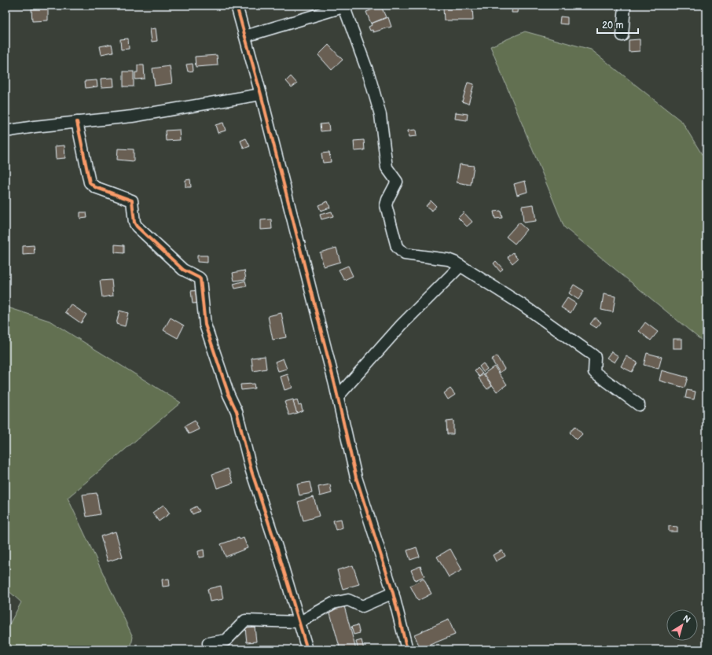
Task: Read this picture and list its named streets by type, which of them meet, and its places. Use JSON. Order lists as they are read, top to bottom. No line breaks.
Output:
{"scale_bar":"20 m","north":"top right"}
